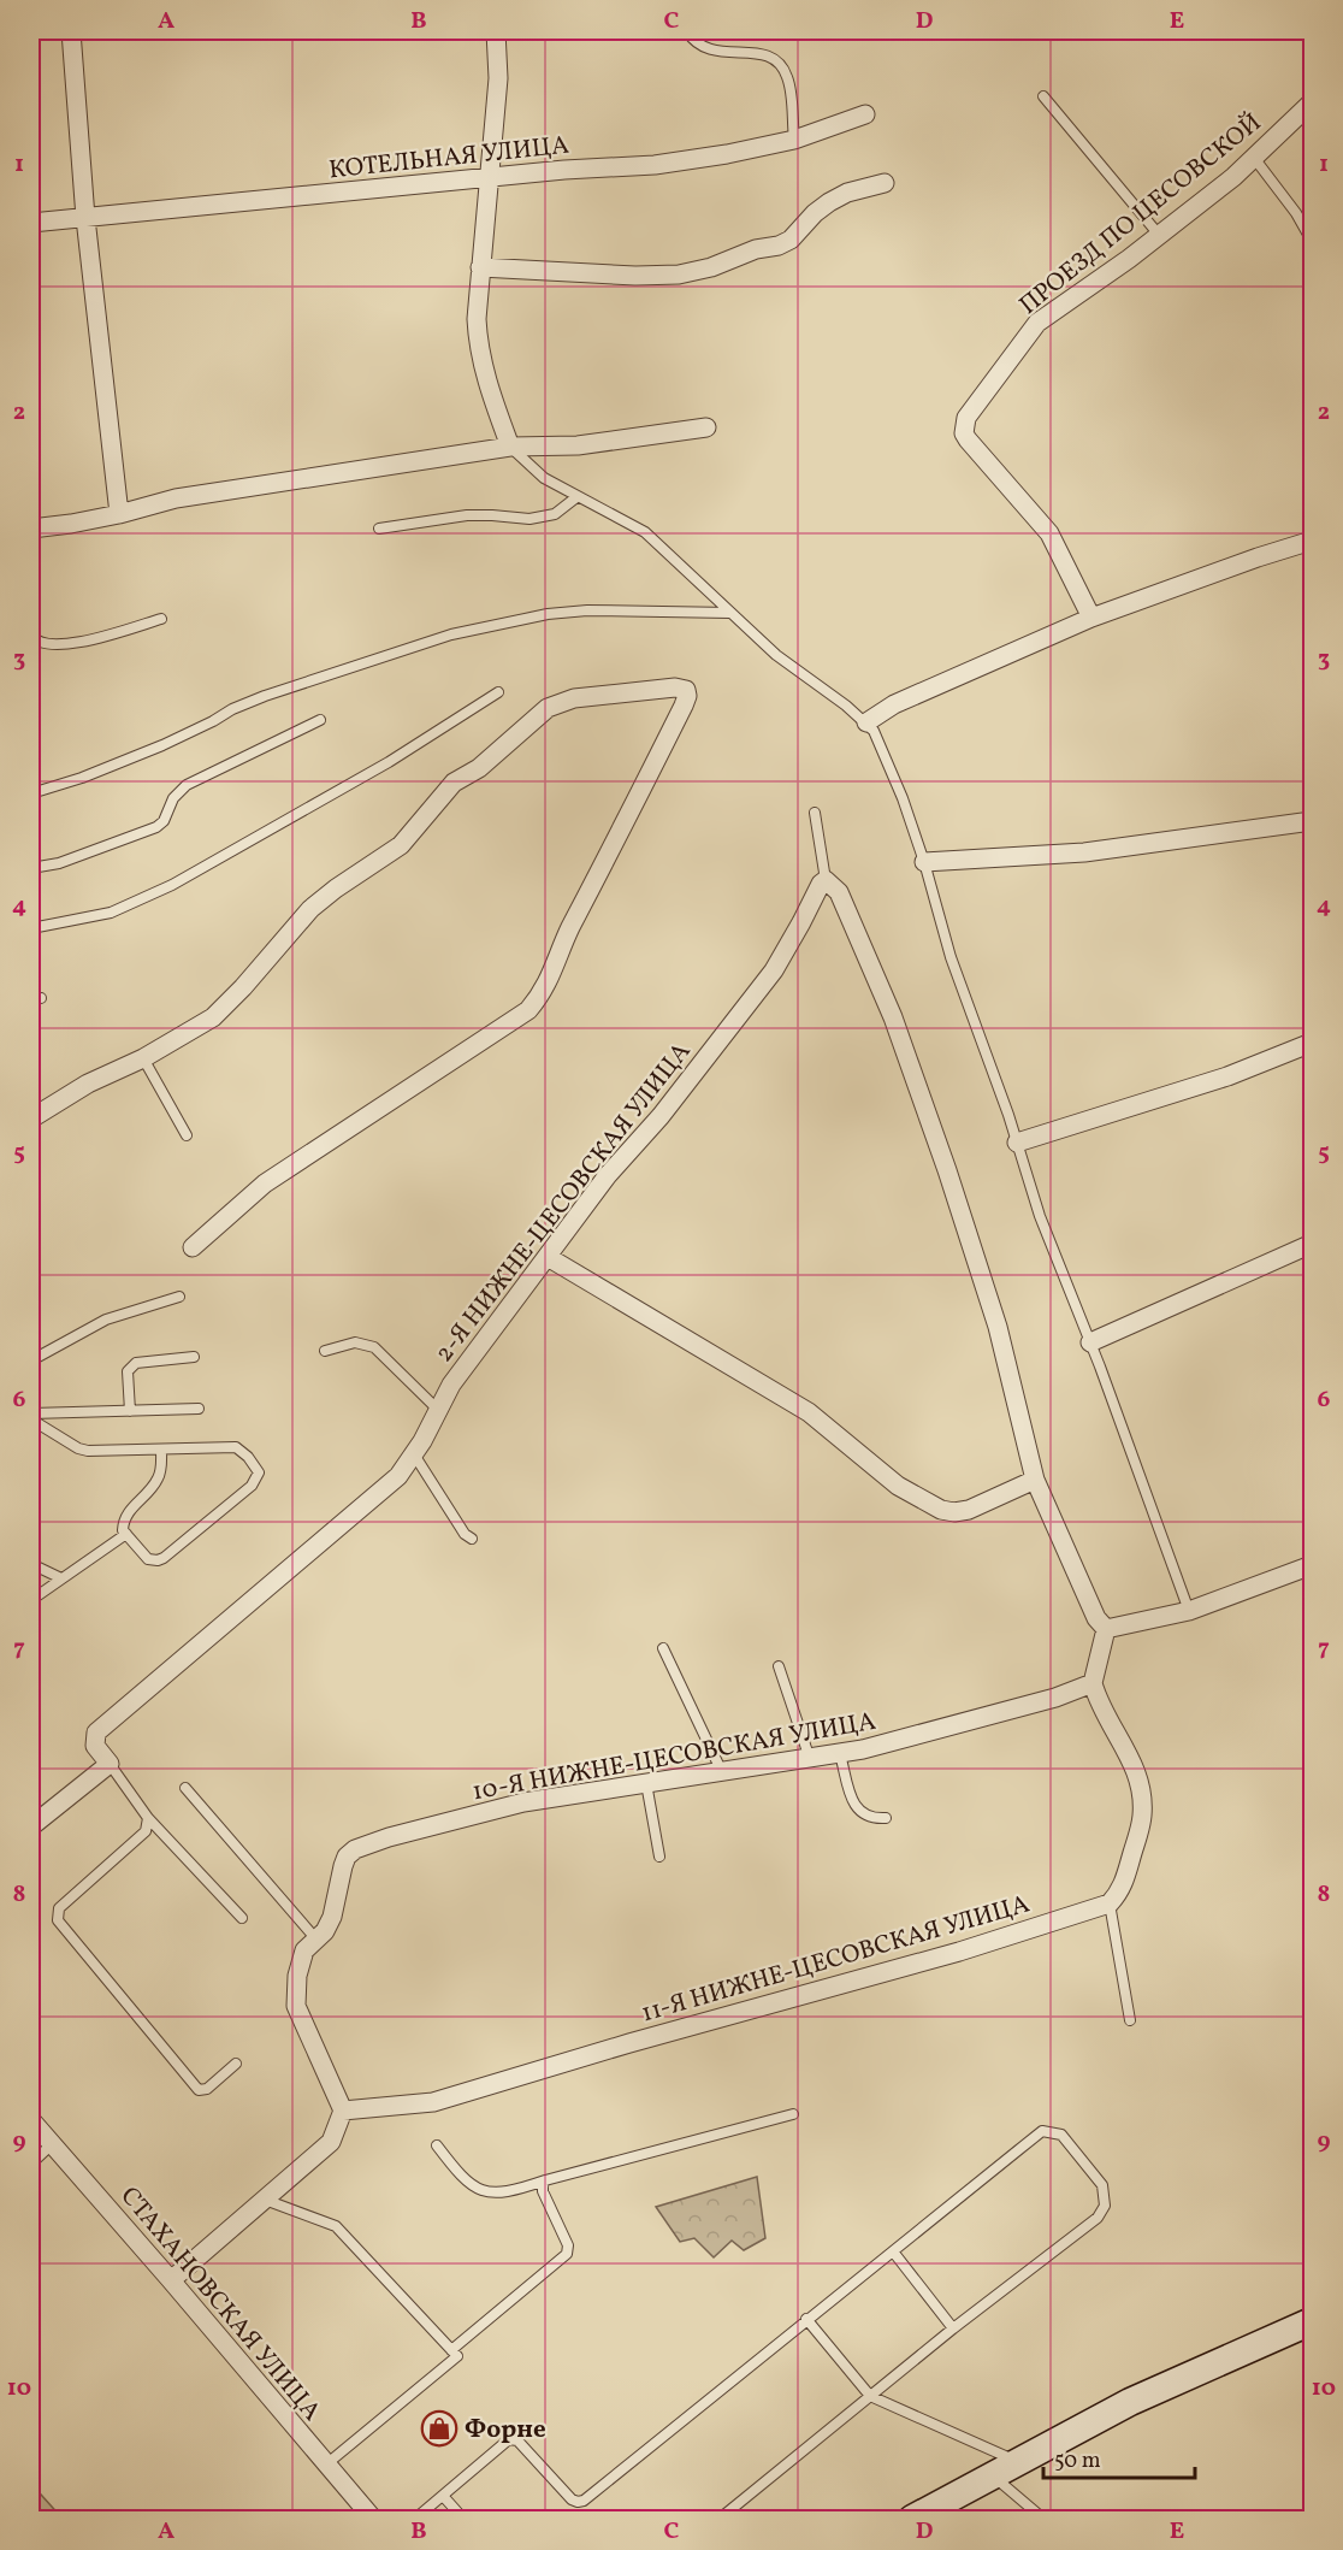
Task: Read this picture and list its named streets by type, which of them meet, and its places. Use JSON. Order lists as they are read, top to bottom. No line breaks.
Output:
{"streets":{"street":["КОТЕЛЬНАЯ УЛИЦА","ПРОЕЗД ПО ЦЕСОВСКОЙ","2-Я НИЖНЕ-ЦЕСОВСКАЯ УЛИЦА","10-Я НИЖНЕ-ЦЕСОВСКАЯ УЛИЦА","11-Я НИЖНЕ-ЦЕСОВСКАЯ УЛИЦА","СТАХАНОВСКАЯ УЛИЦА"]},"crossings":[["10-Я НИЖНЕ-ЦЕСОВСКАЯ УЛИЦА","11-Я НИЖНЕ-ЦЕСОВСКАЯ УЛИЦА"]],"places":{"shop":["Форне"]},"scale_bar":"50 m","grid":{"columns":["A","B","C","D","E"],"rows":["1","2","3","4","5","6","7","8","9","10"]}}
